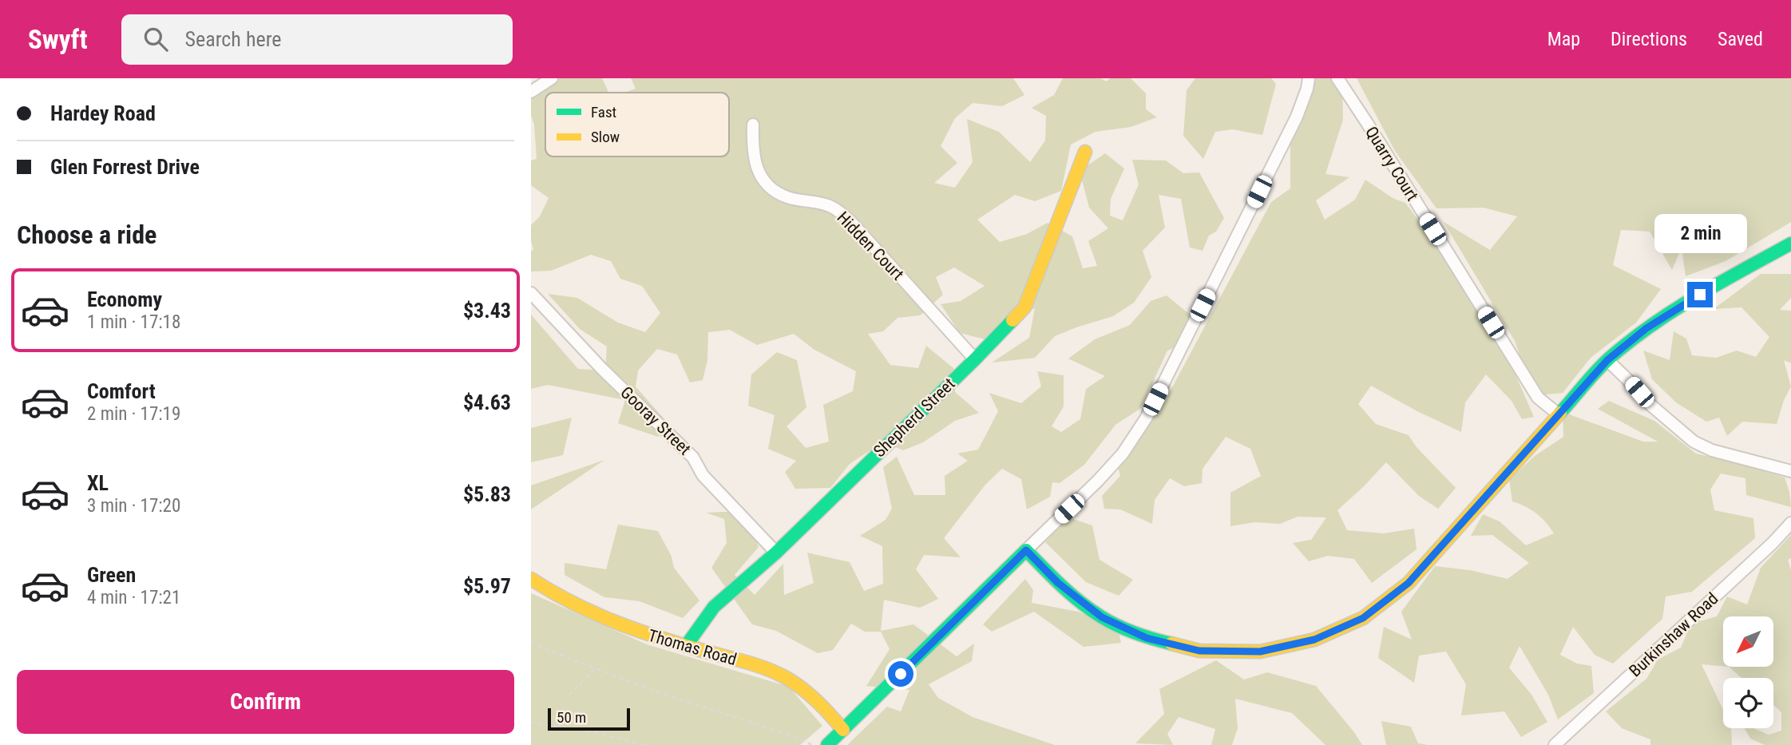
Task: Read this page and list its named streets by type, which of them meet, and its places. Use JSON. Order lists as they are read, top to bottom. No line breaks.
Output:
{"streets":{"street":["Quarry Court","Hidden Court","Shepherd Street","Gooray Street","Burkinshaw Road","Thomas Road"]},"crossings":[["Hidden Court","Shepherd Street"],["Shepherd Street","Gooray Street"],["Shepherd Street","Thomas Road"]],"legend":["Fast","Slow"],"scale_bar":"50 m","north":"bottom left","page":{"header":"Swyft","search":"Search here","nav":["Map","Directions","Saved"],"banner":["Hardey Road","Glen Forrest Drive"],"heading":"Choose a ride","bubble":"2 min","list":[{"name":"Economy","note":"1 min · 17:18","value":"$3.43"},{"name":"Comfort","note":"2 min · 17:19","value":"$4.63"},{"name":"XL","note":"3 min · 17:20","value":"$5.83"},{"name":"Green","note":"4 min · 17:21","value":"$5.97"}],"buttons":"Confirm","scale":"50 m"}}
